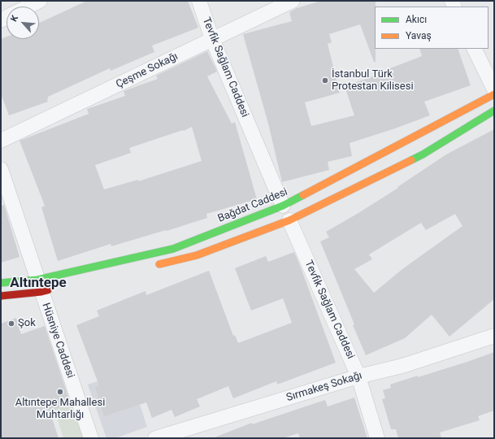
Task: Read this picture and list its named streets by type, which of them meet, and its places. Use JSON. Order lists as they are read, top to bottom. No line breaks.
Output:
{"streets":{"main road":["Bağdat Caddesi"],"street":["Tevfik Sağlam Caddesi","Çeşme Sokağı","Hüsniye Caddesi","Sırmakeş Sokağı"]},"crossings":[["Tevfik Sağlam Caddesi","Çeşme Sokağı"],["Tevfik Sağlam Caddesi","Bağdat Caddesi"],["Tevfik Sağlam Caddesi","Sırmakeş Sokağı"],["Bağdat Caddesi","Hüsniye Caddesi"]],"districts":["Altıntepe"],"places":["İstanbul Türk Protestan Kilisesi","Şok","Altıntepe Mahallesi Muhtarlığı"],"legend":["Akıcı","Yavaş"],"north":"top left"}
